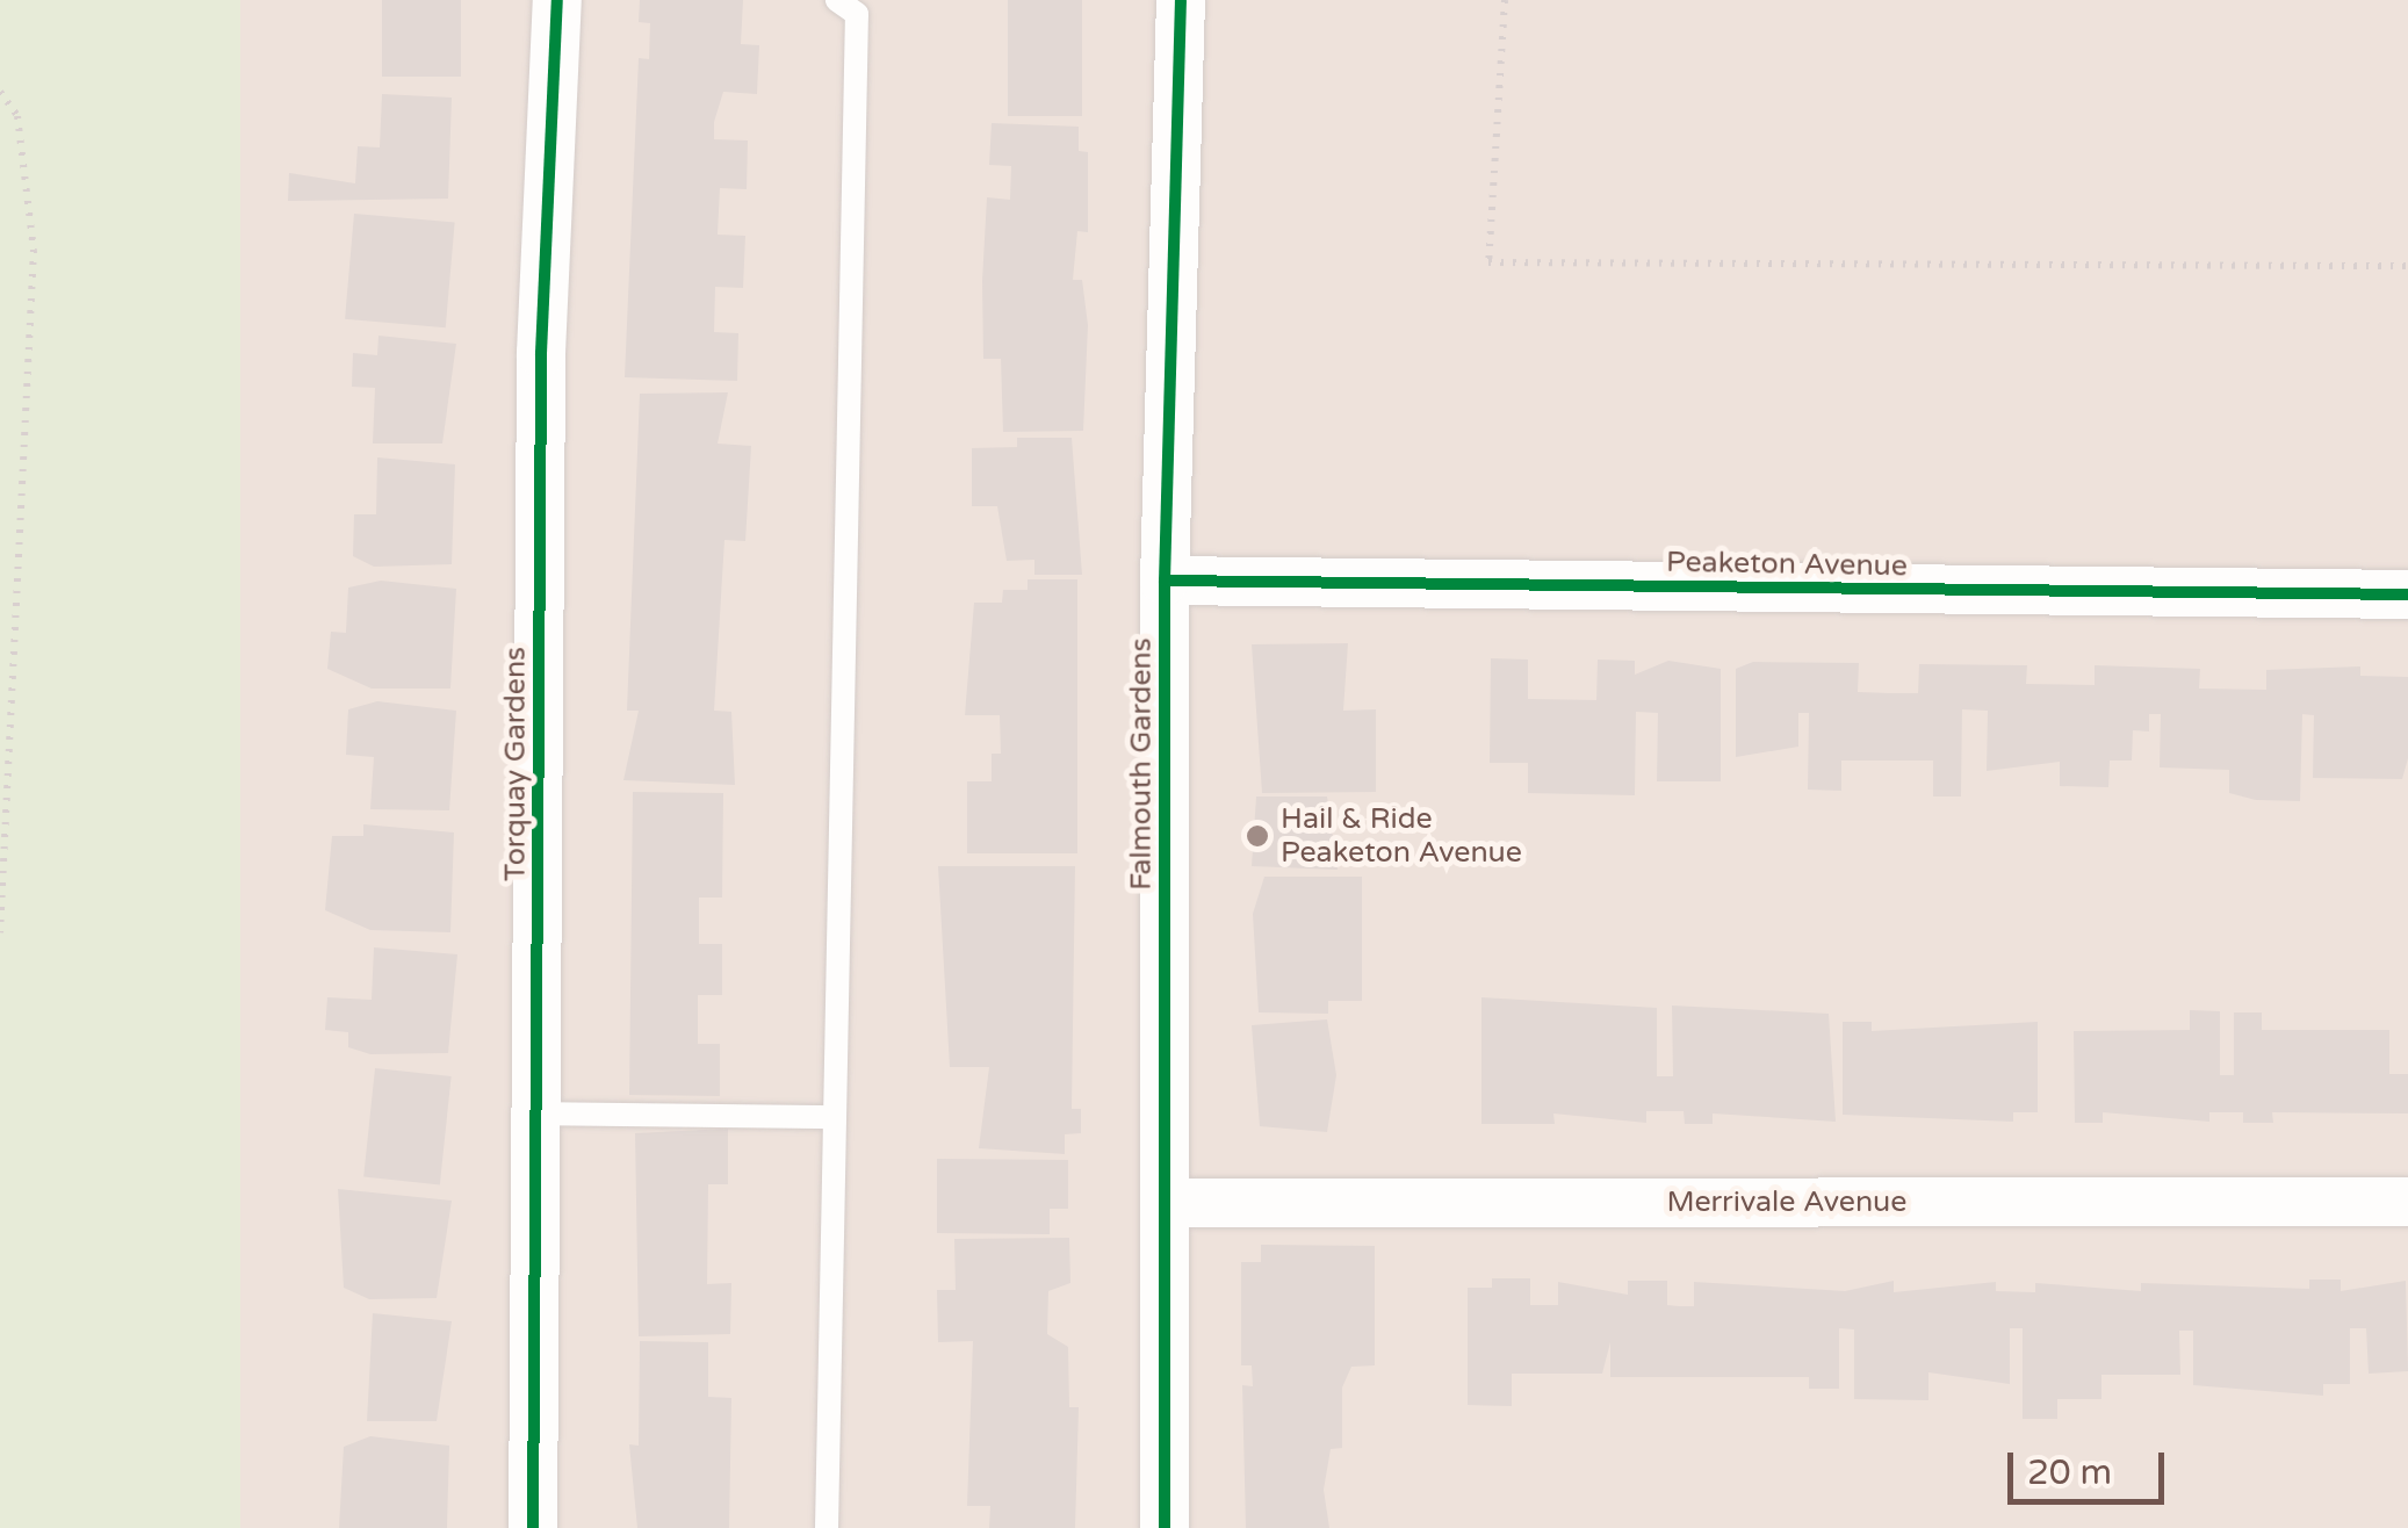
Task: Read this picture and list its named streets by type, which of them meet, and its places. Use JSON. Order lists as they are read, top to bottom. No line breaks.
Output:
{"streets":{"street":["Peaketon Avenue","Torquay Gardens","Falmouth Gardens","Merrivale Avenue"]},"crossings":[["Peaketon Avenue","Falmouth Gardens"],["Falmouth Gardens","Merrivale Avenue"]],"places":["Hail & Ride Peaketon Avenue"],"scale_bar":"20 m"}
